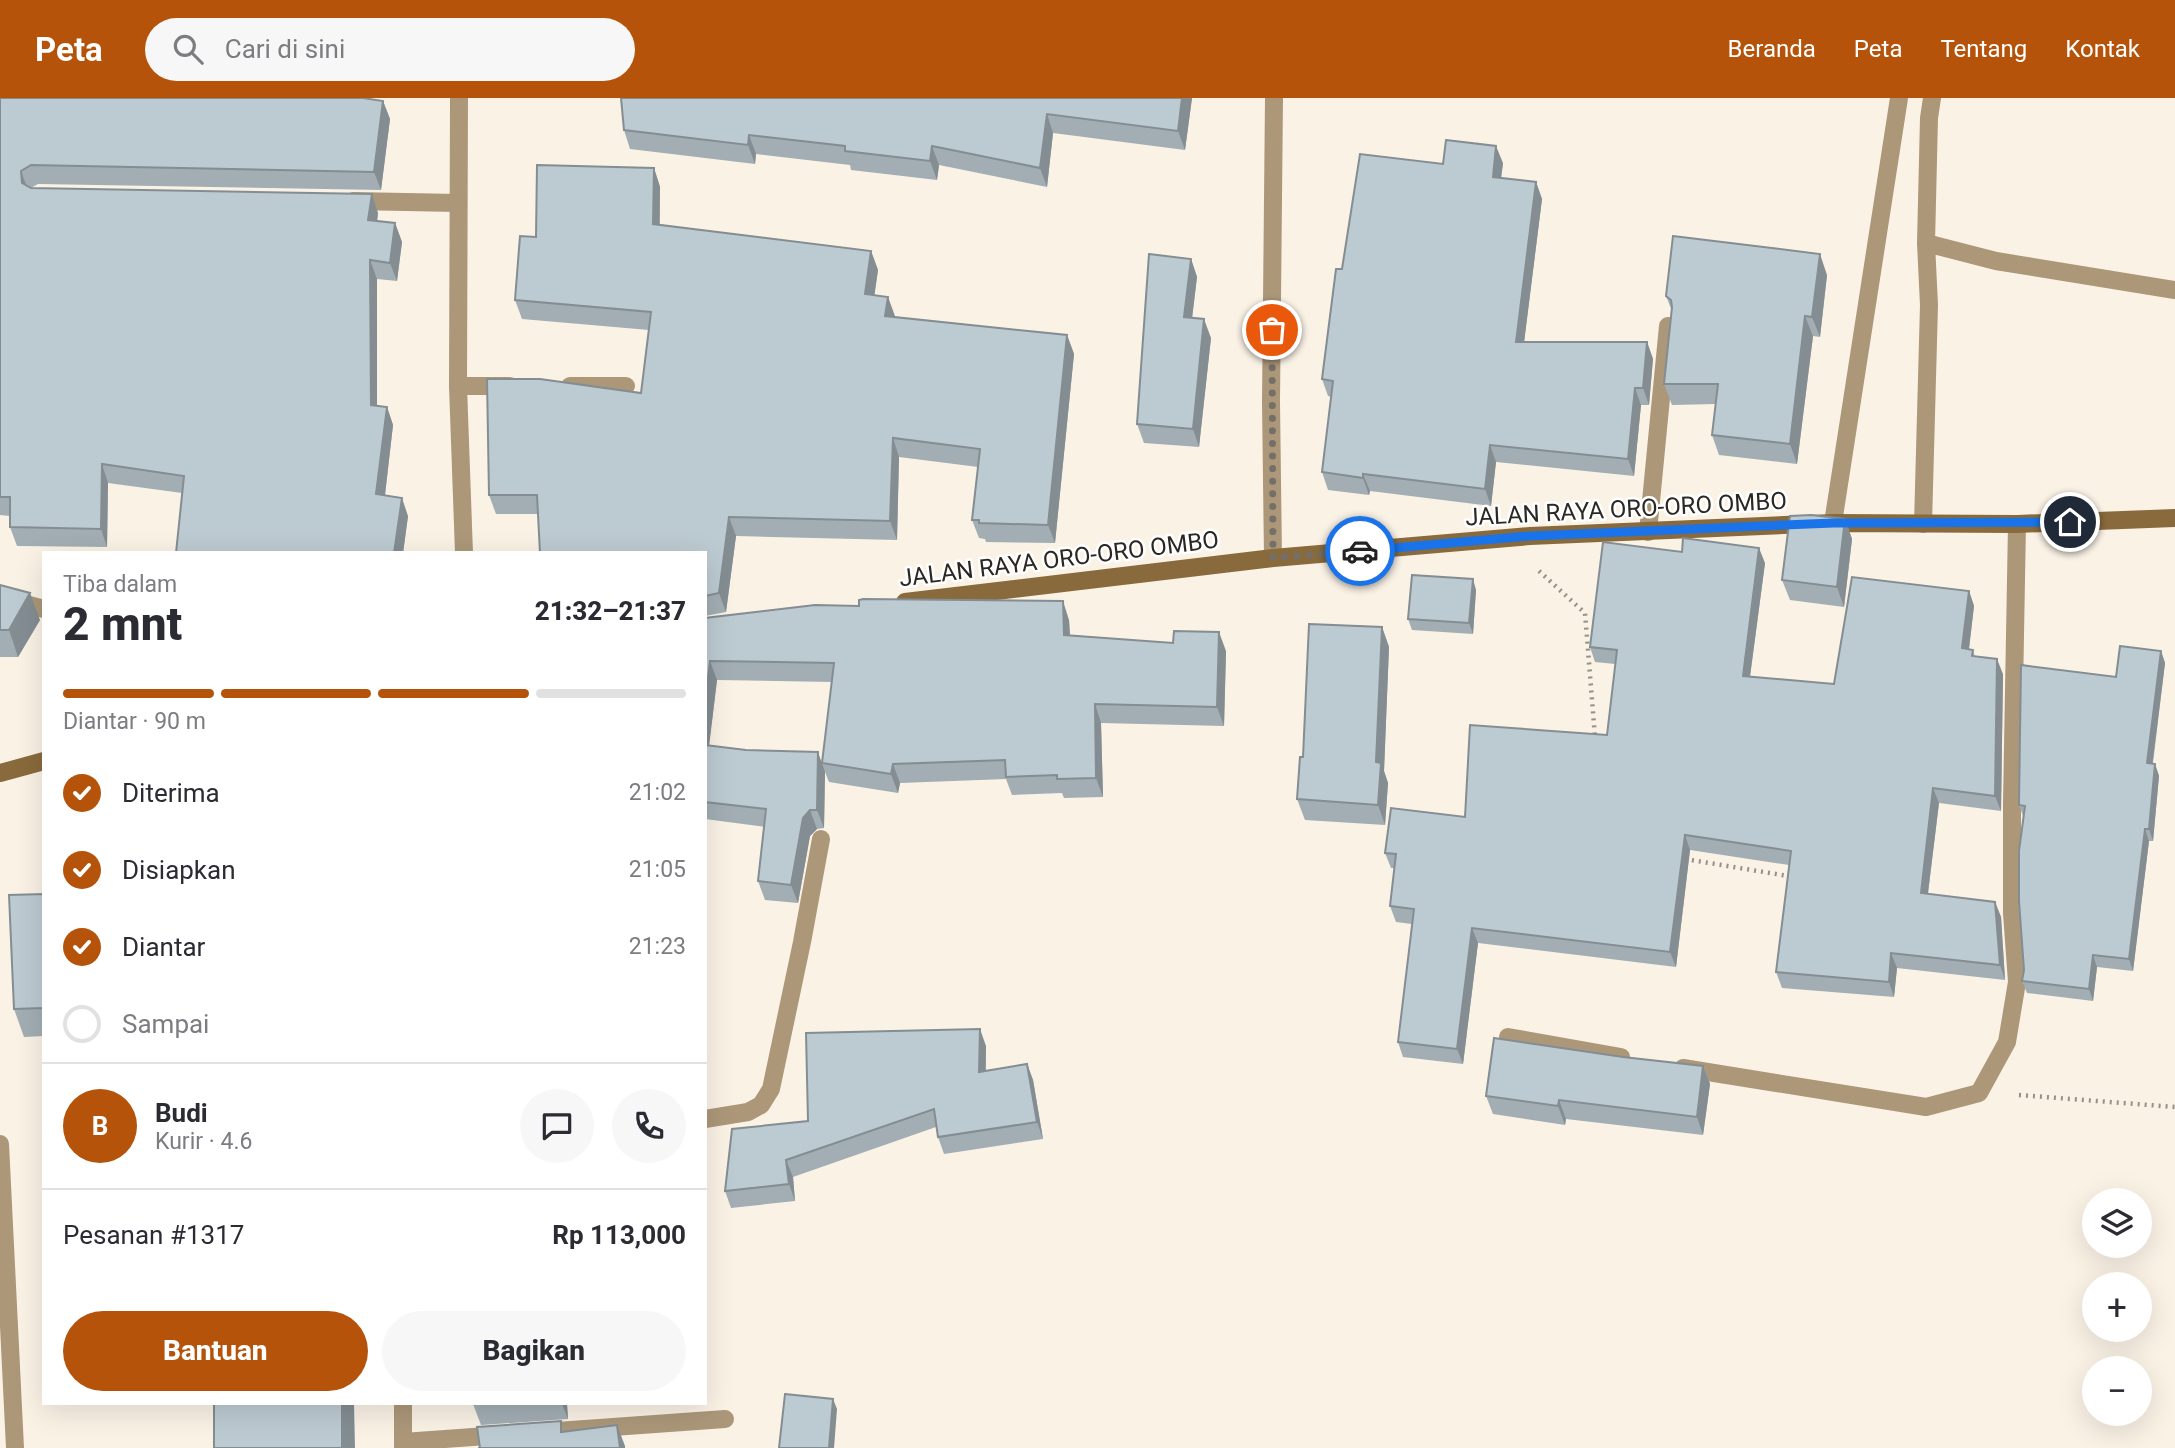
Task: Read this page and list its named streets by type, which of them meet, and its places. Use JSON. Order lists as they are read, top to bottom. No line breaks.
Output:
{"streets":{"main road":["JALAN RAYA ORO-ORO OMBO"]},"page":{"header":"Peta","search":"Cari di sini","nav":["Beranda","Peta","Tentang","Kontak"],"heading":["2 mnt","Tiba dalam","21:32–21:37"],"panel":["Budi","Kurir · 4.6","Pesanan #1317","Rp 113,000"],"bar":"Diantar · 90 m","list":[["Diterima","21:02"],["Disiapkan","21:05"],["Diantar","21:23"],"Sampai"],"round":"B","map_buttons":["+","−"],"buttons":["Bantuan","Bagikan"]}}
